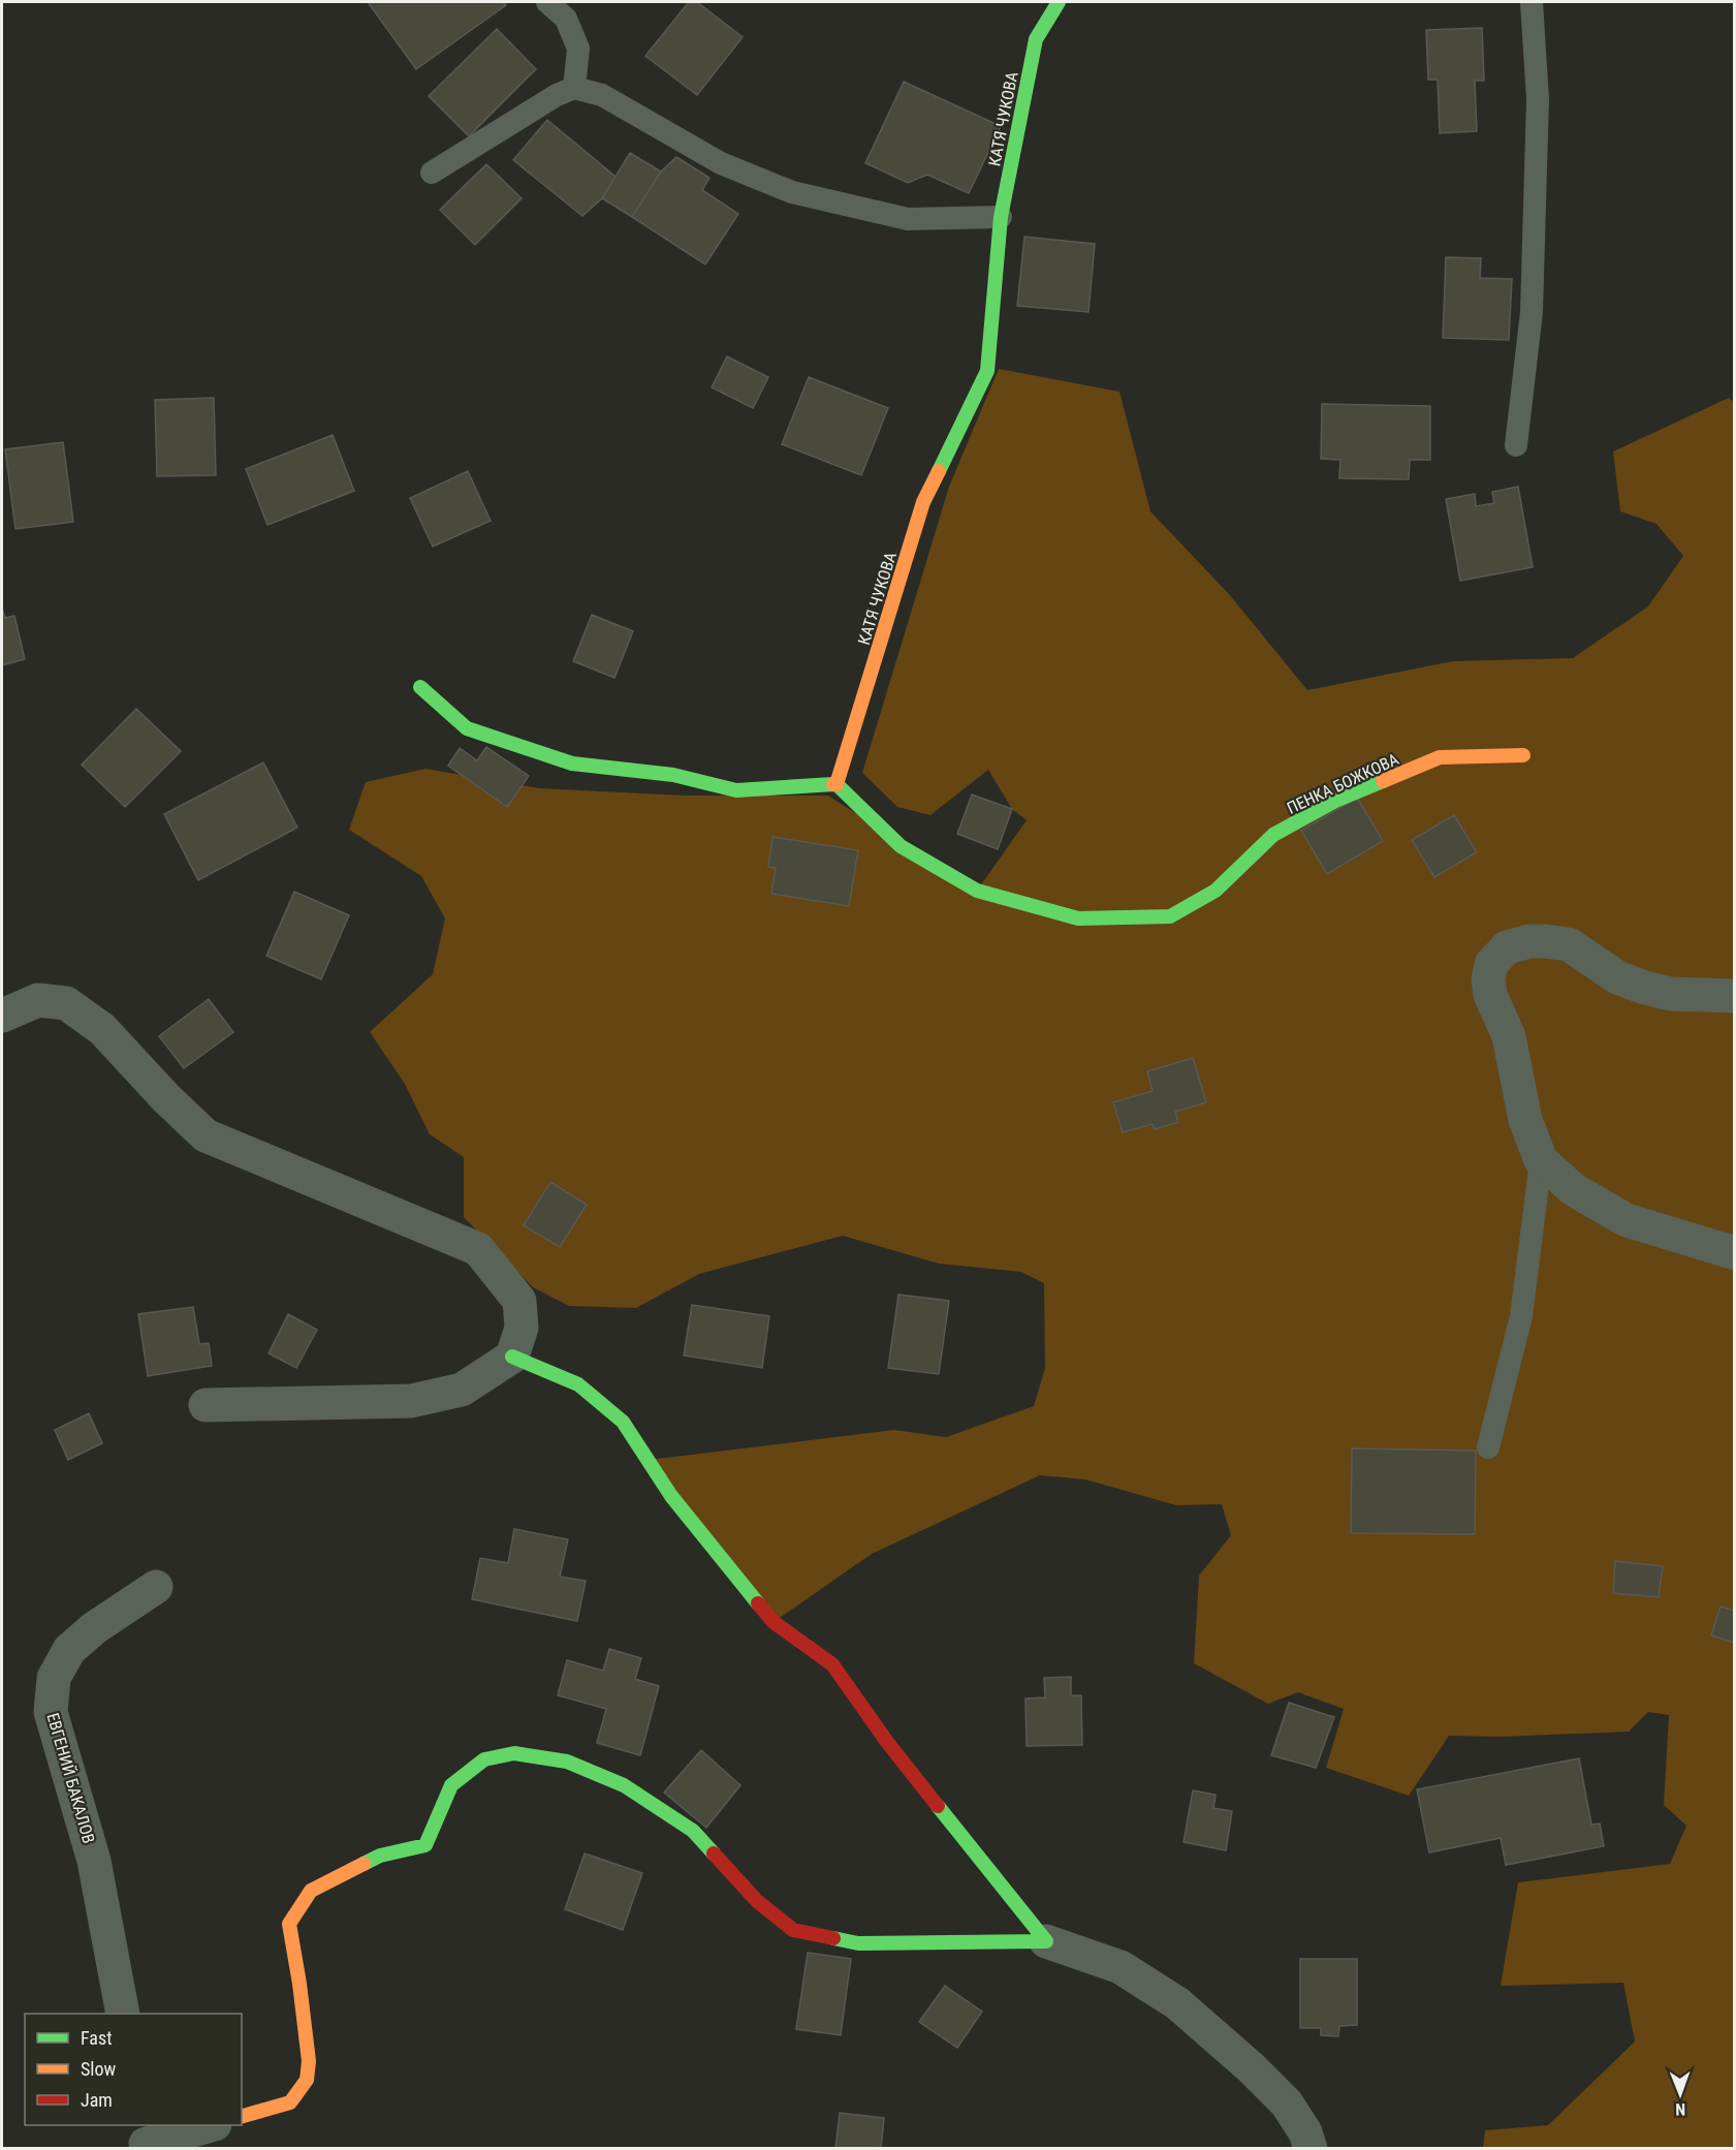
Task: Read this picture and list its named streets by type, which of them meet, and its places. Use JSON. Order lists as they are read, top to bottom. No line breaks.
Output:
{"streets":{"street":["КАТЯ ЧУКОВА","ПЕНКА БОЖКОВА","ЕВГЕНИЙ БАКАЛОВ"]},"crossings":[["КАТЯ ЧУКОВА","ПЕНКА БОЖКОВА"]],"legend":["Fast","Slow","Jam"],"north":"bottom"}
